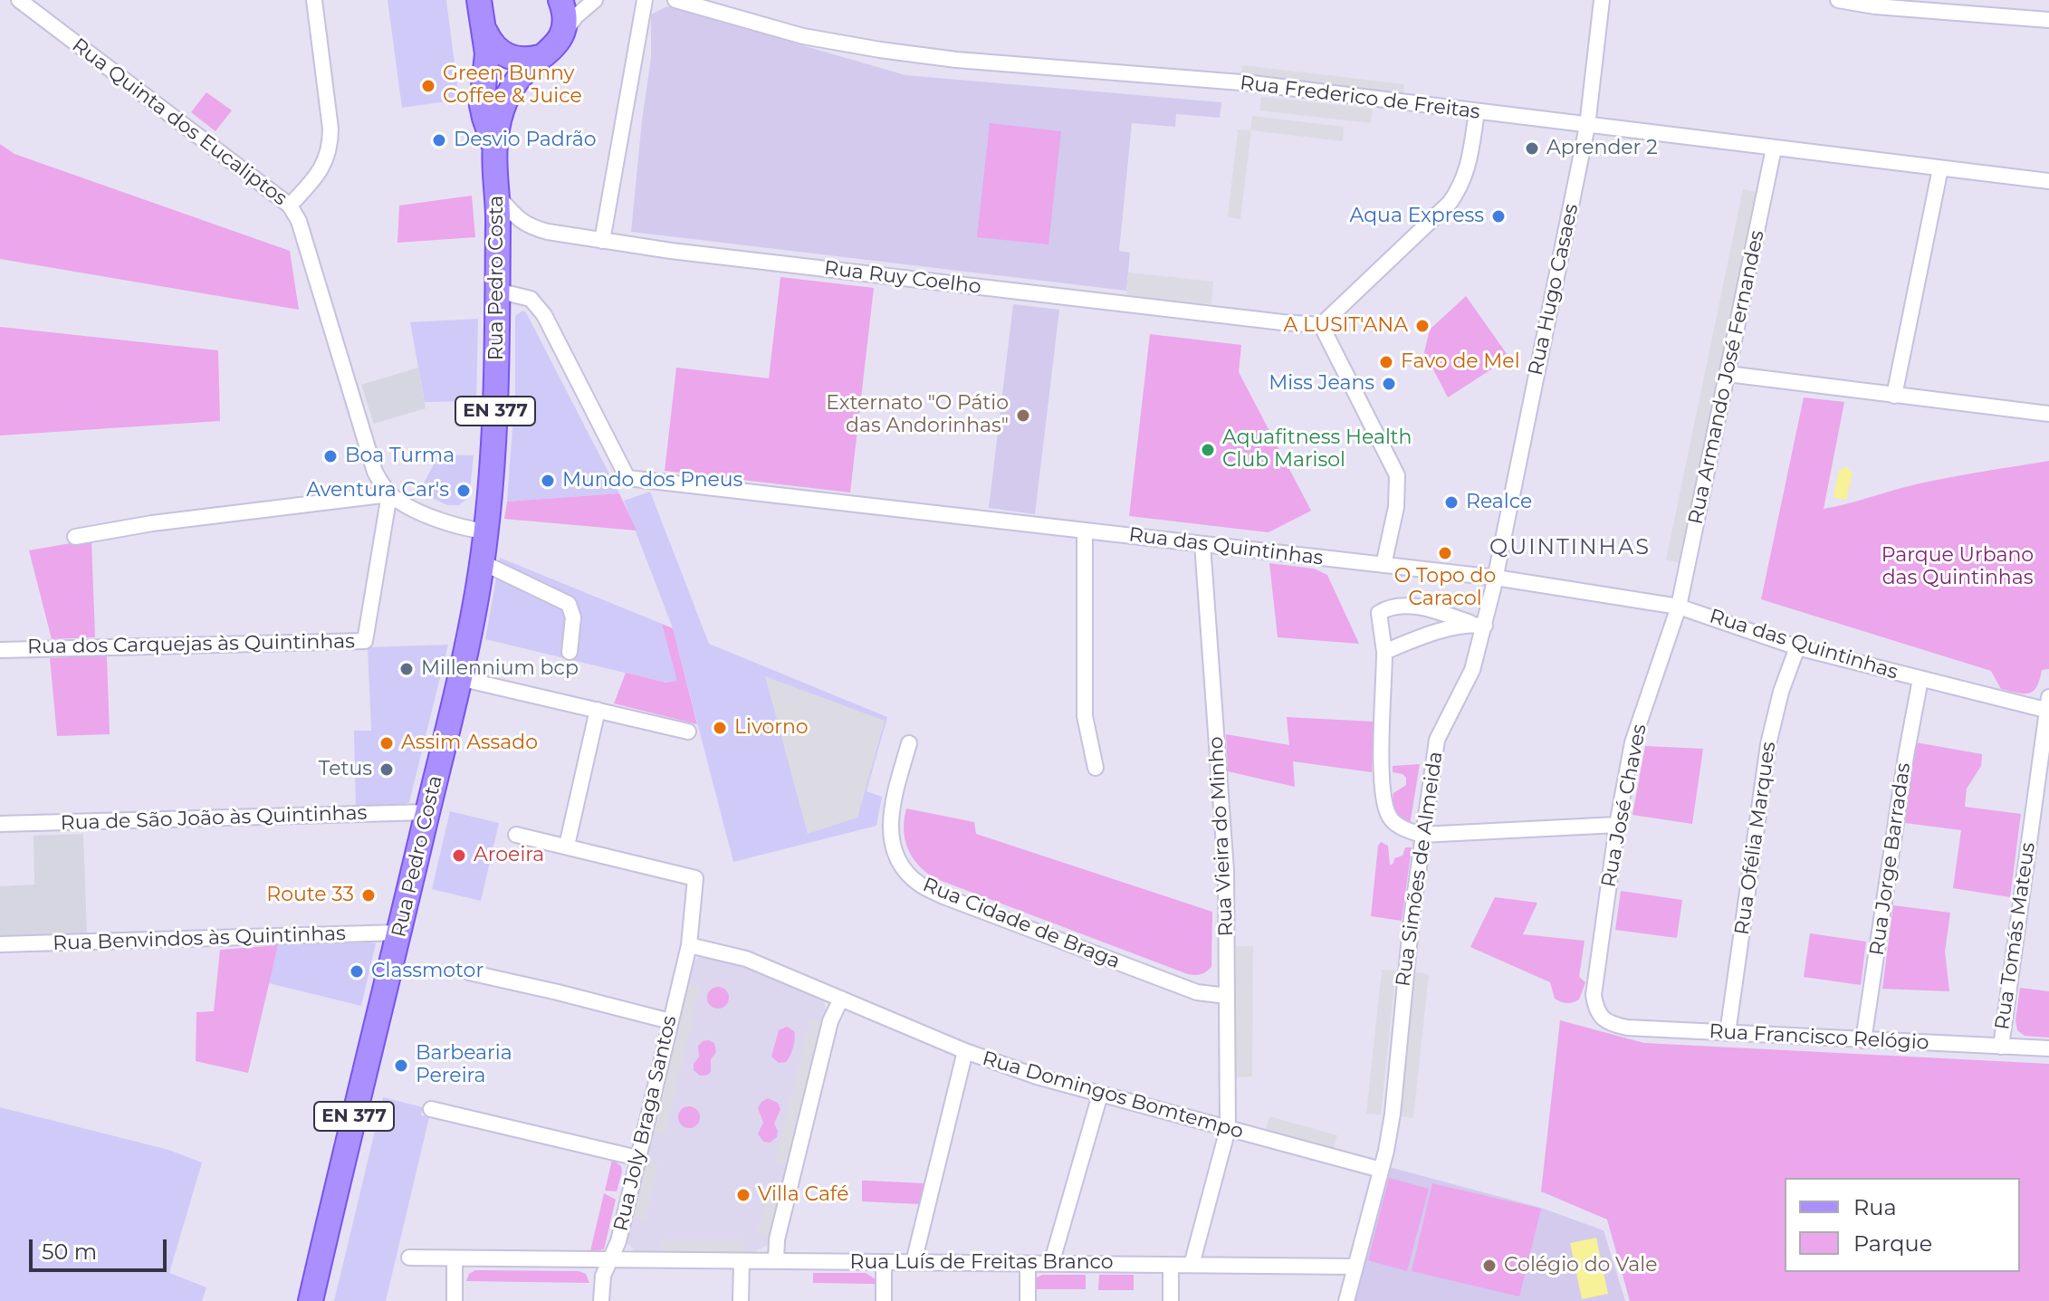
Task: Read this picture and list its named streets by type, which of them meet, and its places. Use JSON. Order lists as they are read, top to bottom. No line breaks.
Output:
{"streets":{"main road":["Rua Pedro Costa","EN 377"],"street":["Rua Frederico de Freitas","Rua Quinta dos Eucaliptos","Rua Ruy Coelho","Rua Hugo Casaes","Rua Armando José Fernandes","Rua das Quintinhas","Rua dos Carquejas às Quintinhas","Rua José Chaves","Rua de São João às Quintinhas","Rua Vieira do Minho","Rua Ofélia Marques","Rua Jorge Barradas","Rua Simões de Almeida","Rua Cidade de Braga","Rua Tomás Mateus","Rua Benvindos às Quintinhas","Rua Francisco Relógio","Rua Domingos Bomtempo","Rua Joly Braga Santos","Rua Luís de Freitas Branco"]},"crossings":[["Rua Frederico de Freitas","Rua Hugo Casaes"],["Rua Frederico de Freitas","Rua Armando José Fernandes"],["Rua Quinta dos Eucaliptos","Rua dos Carquejas às Quintinhas"],["Rua Pedro Costa","Rua Ruy Coelho"],["Rua Pedro Costa","Rua das Quintinhas"],["Rua Pedro Costa","Rua de São João às Quintinhas"],["Rua Pedro Costa","Rua Benvindos às Quintinhas"],["Rua Hugo Casaes","Rua das Quintinhas"],["Rua Hugo Casaes","Rua Simões de Almeida"],["Rua Armando José Fernandes","Rua das Quintinhas"],["Rua Armando José Fernandes","Rua José Chaves"],["Rua das Quintinhas","Rua José Chaves"],["Rua das Quintinhas","Rua Vieira do Minho"],["Rua das Quintinhas","Rua Ofélia Marques"],["Rua das Quintinhas","Rua Jorge Barradas"],["Rua das Quintinhas","Rua Simões de Almeida"],["Rua das Quintinhas","Rua Tomás Mateus"],["Rua José Chaves","Rua Francisco Relógio"],["Rua Vieira do Minho","Rua Cidade de Braga"],["Rua Vieira do Minho","Rua Domingos Bomtempo"],["Rua Vieira do Minho","Rua Luís de Freitas Branco"],["Rua Ofélia Marques","Rua Francisco Relógio"],["Rua Jorge Barradas","Rua Francisco Relógio"],["Rua Simões de Almeida","Rua Domingos Bomtempo"],["Rua Simões de Almeida","Rua Luís de Freitas Branco"],["Rua Tomás Mateus","Rua Francisco Relógio"],["Rua Domingos Bomtempo","Rua Joly Braga Santos"],["Rua Joly Braga Santos","Rua Luís de Freitas Branco"]],"districts":["QUINTINHAS"],"parks":["Parque Urbano das Quintinhas"],"places":["Green Bunny Coffee & Juice","Desvio Padrão","Aprender 2","Aqua Express","A LUSIT'ANA","Favo de Mel","Miss Jeans","Externato \"O Pátio das Andorinhas\"","Aquafitness Health Club Marisol","Boa Turma","Mundo dos Pneus","Aventura Car's","Realce","O Topo do Caracol","Millennium bcp","Livorno","Assim Assado","Tetus","Aroeira","Route 33","Classmotor","Barbearia Pereira","Villa Café","Colégio do Vale"],"legend":["Rua","Parque"],"scale_bar":"50 m"}
